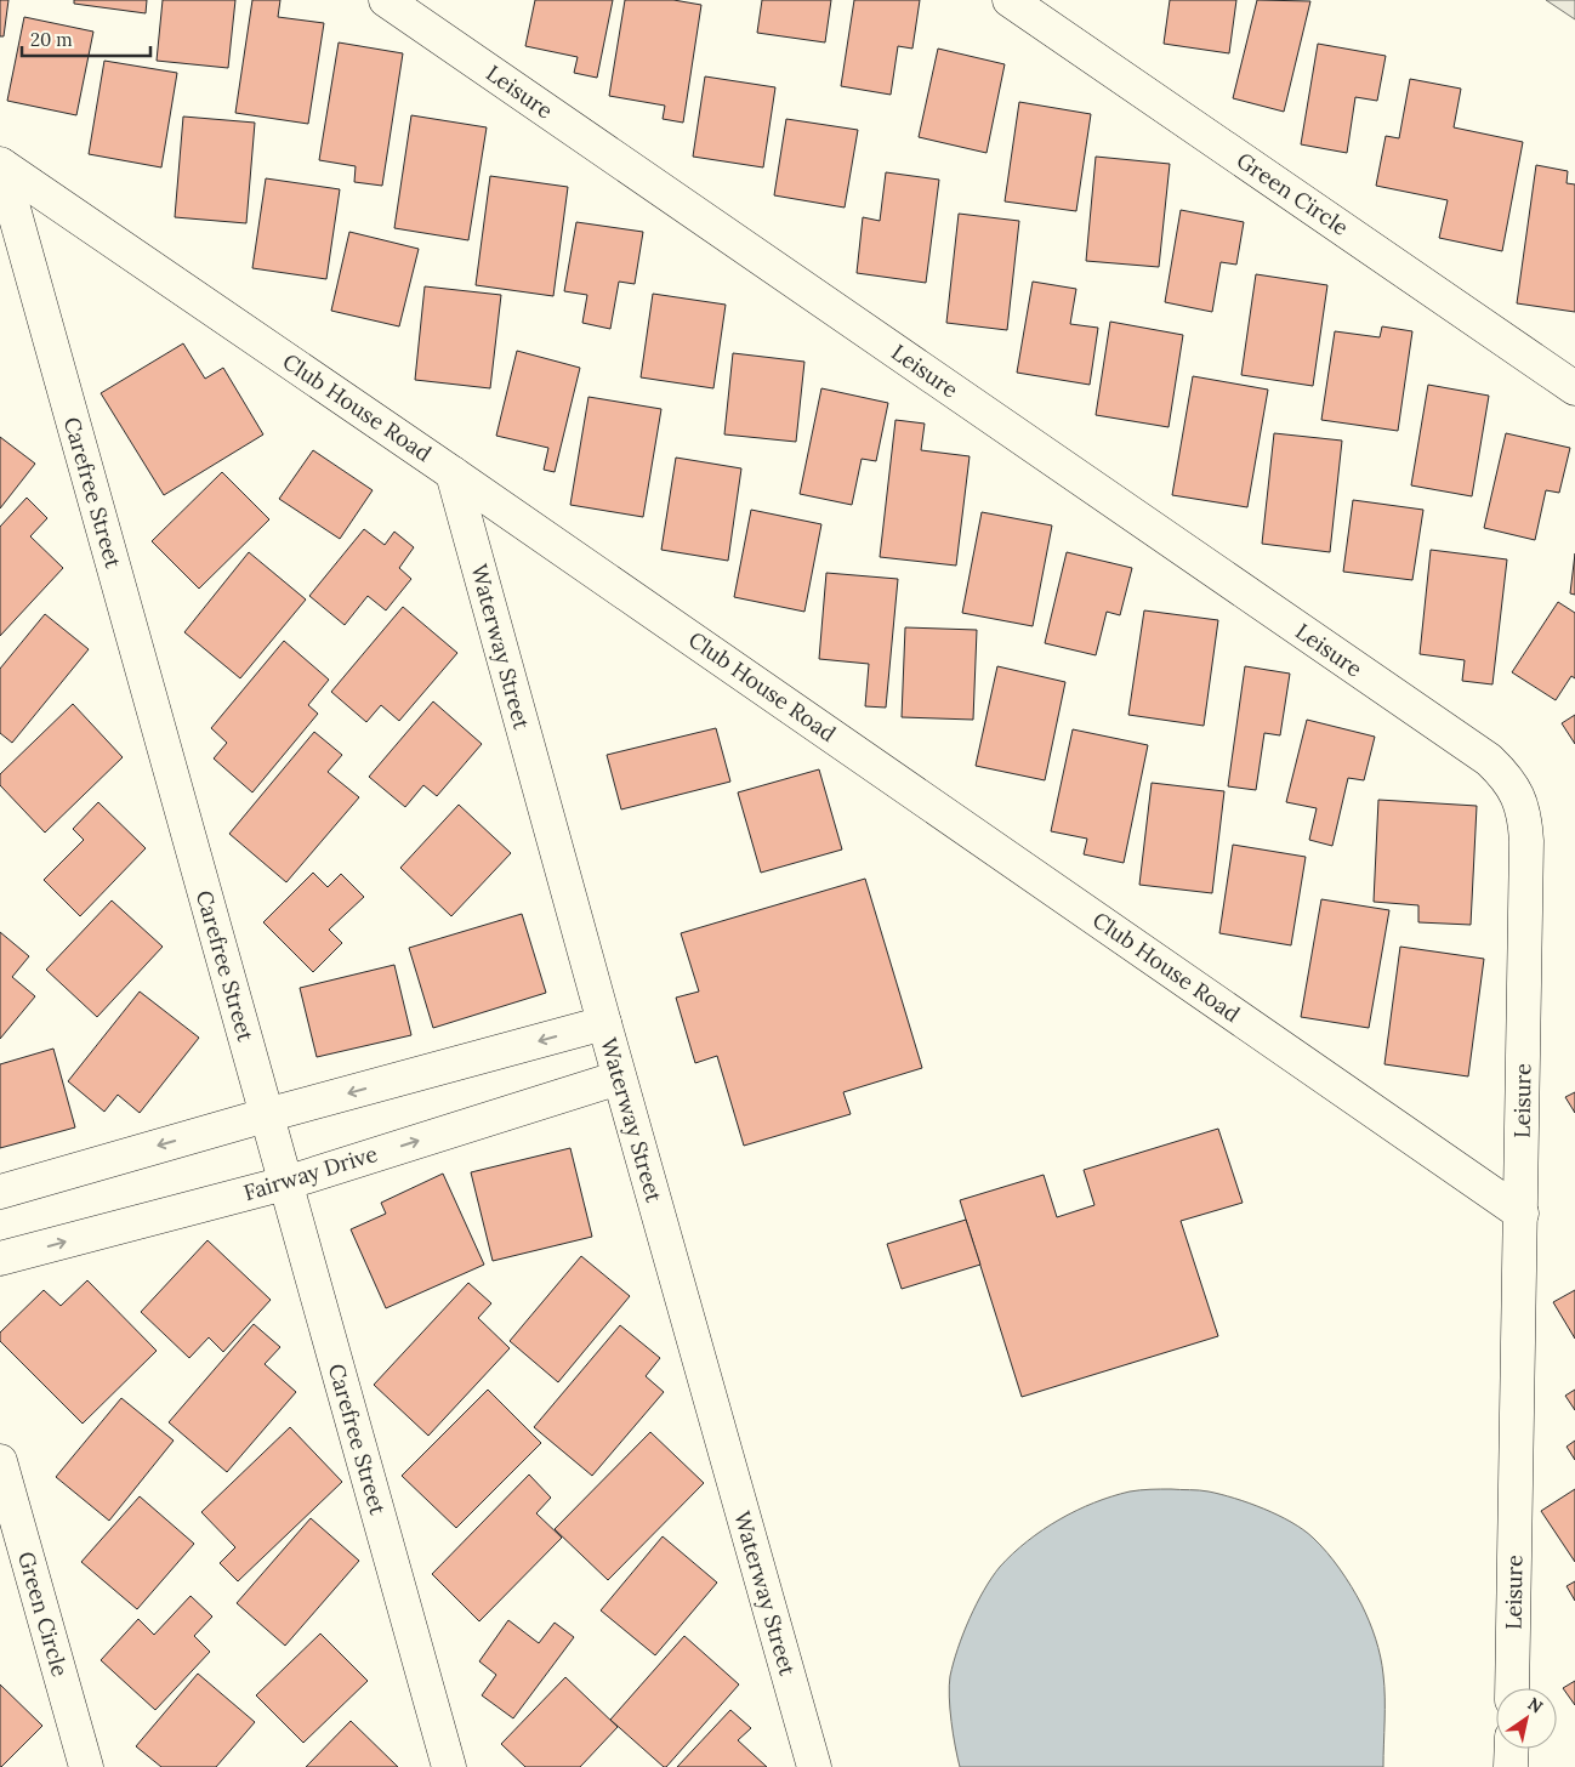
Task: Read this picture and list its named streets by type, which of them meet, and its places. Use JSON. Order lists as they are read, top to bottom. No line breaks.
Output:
{"streets":{"street":["Leisure","Green Circle","Club House Road","Carefree Street","Waterway Street","Fairway Drive"]},"crossings":[["Leisure","Club House Road"],["Club House Road","Carefree Street"],["Club House Road","Waterway Street"],["Carefree Street","Fairway Drive"],["Waterway Street","Fairway Drive"]],"scale_bar":"20 m","north":"top right"}
